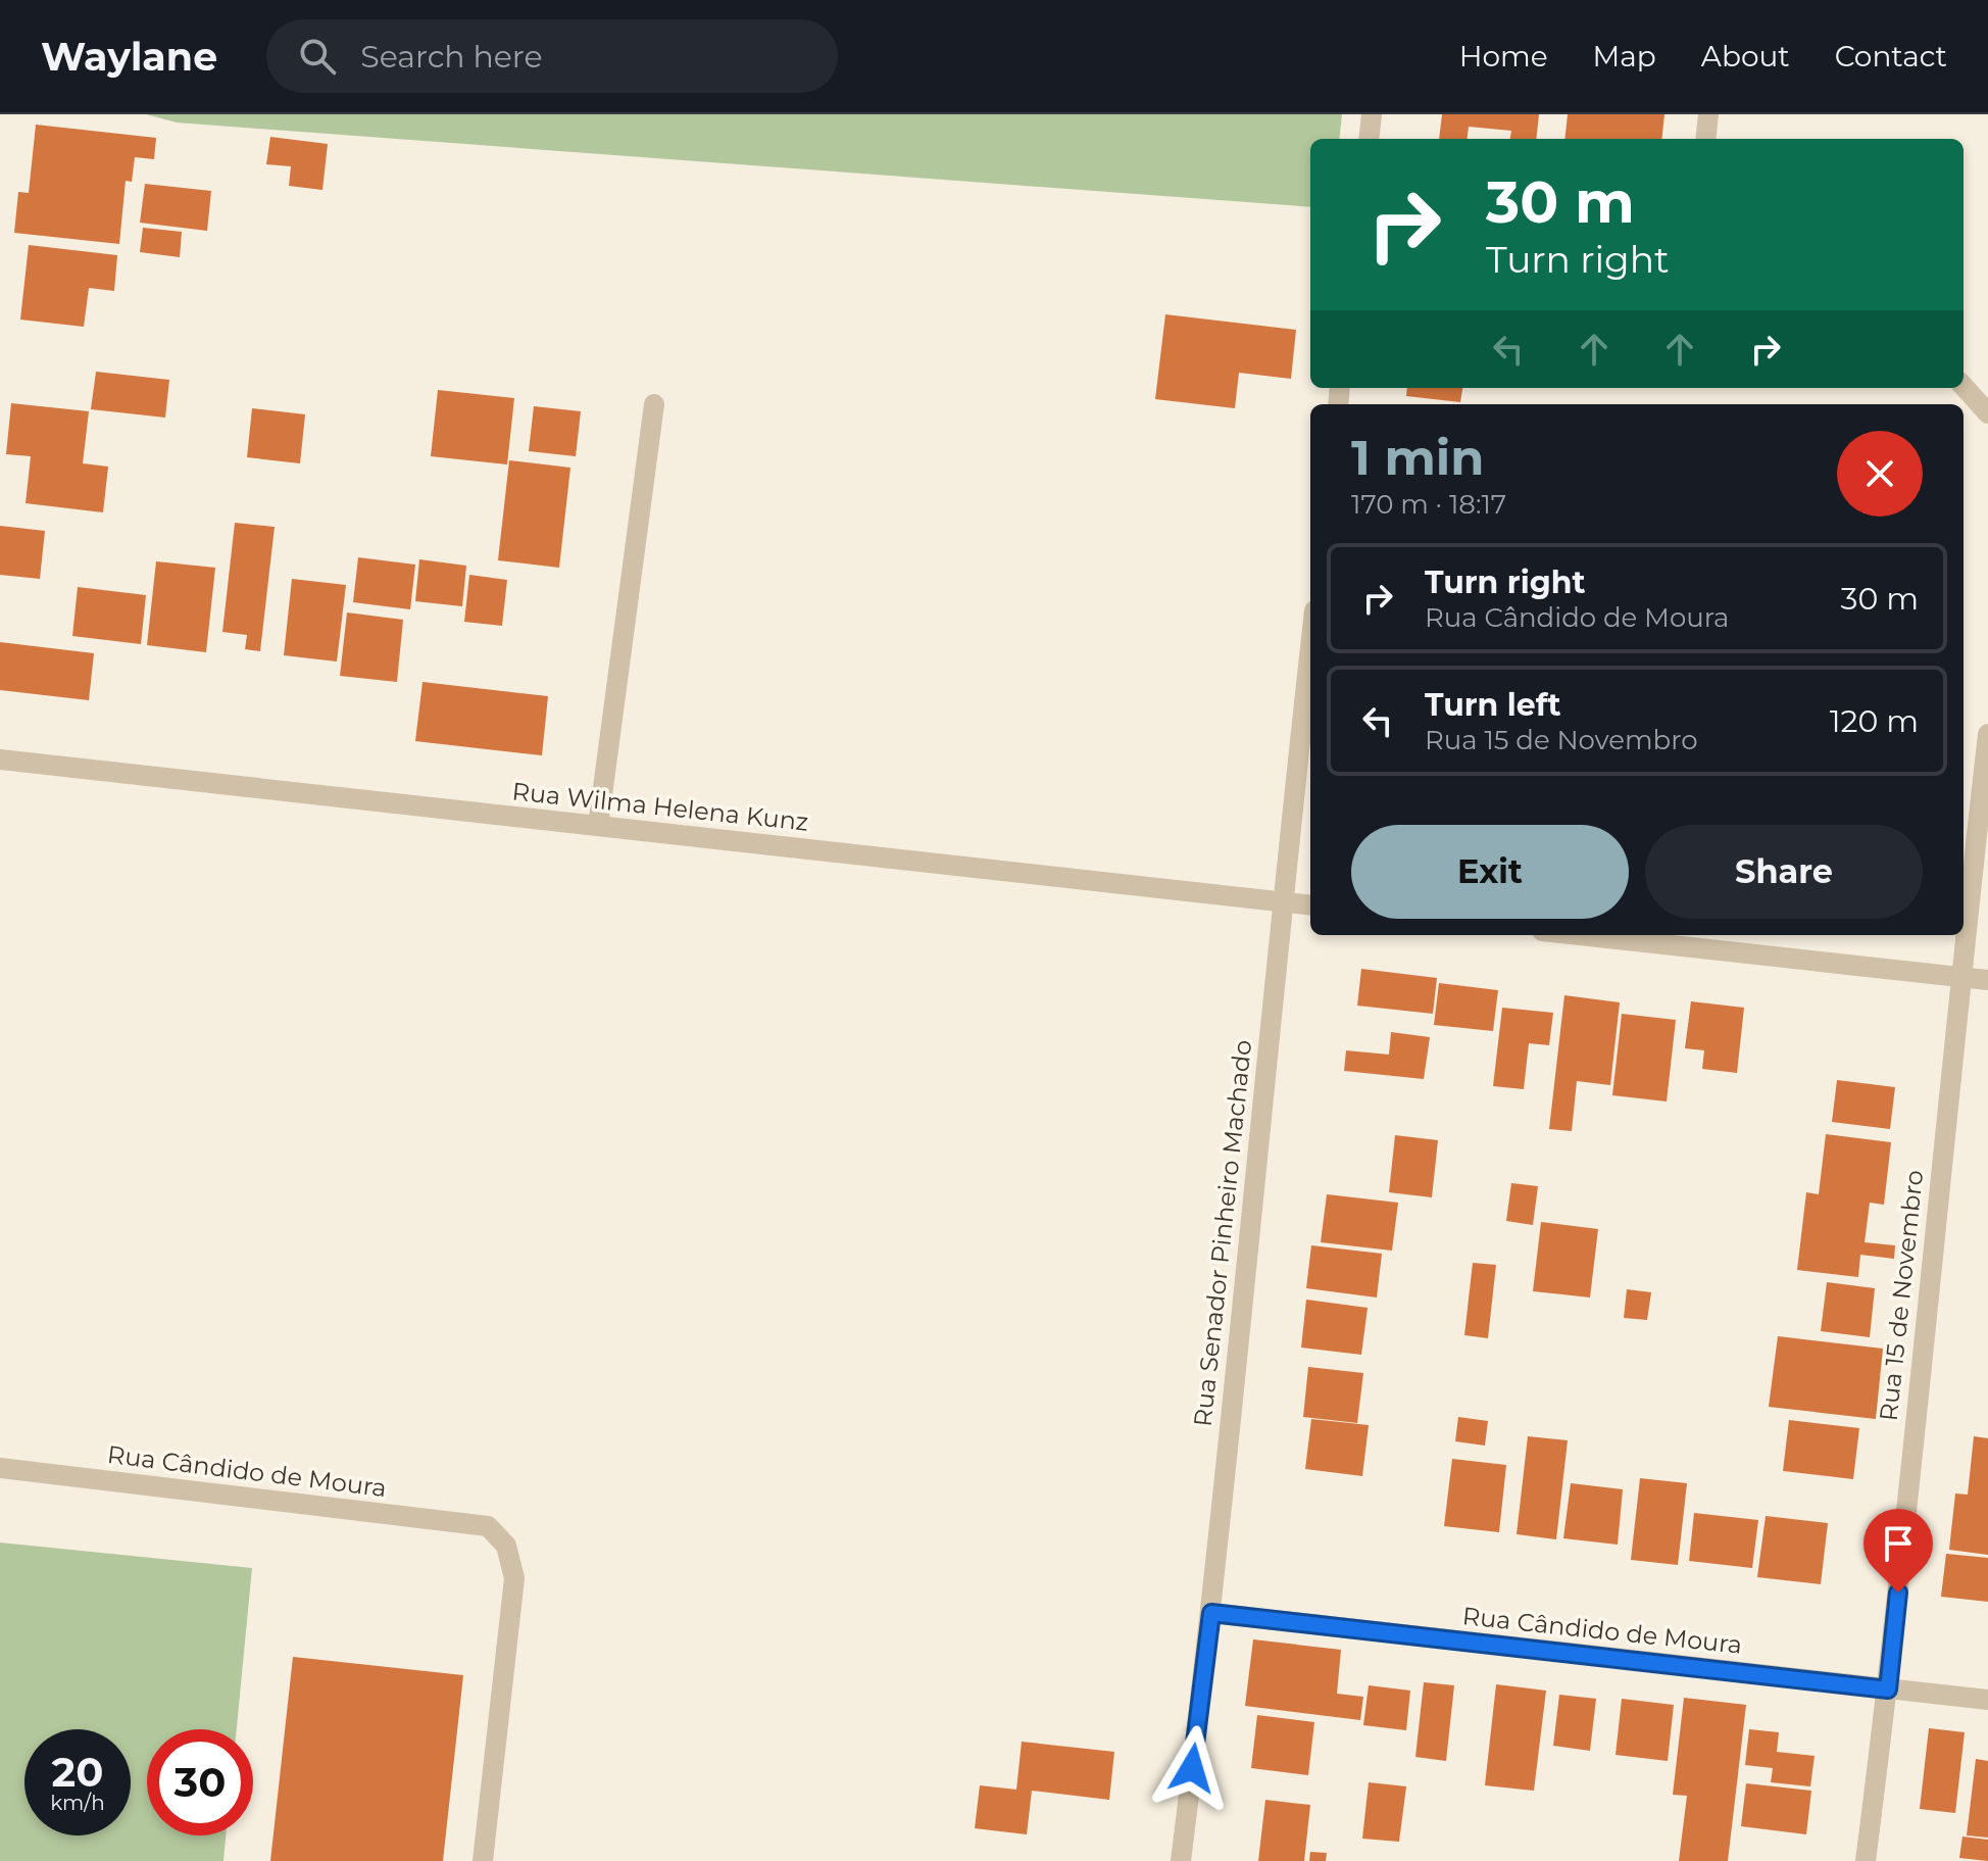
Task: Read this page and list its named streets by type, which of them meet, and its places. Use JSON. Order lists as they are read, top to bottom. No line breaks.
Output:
{"streets":{"street":["Rua Wilma Helena Kunz","Rua Senador Pinheiro Machado","Rua 15 de Novembro","Rua Cândido de Moura"]},"crossings":[["Rua Wilma Helena Kunz","Rua Senador Pinheiro Machado"],["Rua Senador Pinheiro Machado","Rua Cândido de Moura"],["Rua 15 de Novembro","Rua Cândido de Moura"]],"page":{"header":"Waylane","search":"Search here","nav":["Home","Map","About","Contact"],"turn":["30 m","Turn right"],"heading":["1 min","170 m · 18:17"],"list":[{"name":"Turn right","note":"Rua Cândido de Moura","value":"30 m"},{"name":"Turn left","note":"Rua 15 de Novembro","value":"120 m"}],"buttons":["Exit","Share"],"speed":"20 km/h","limit":"30"}}
